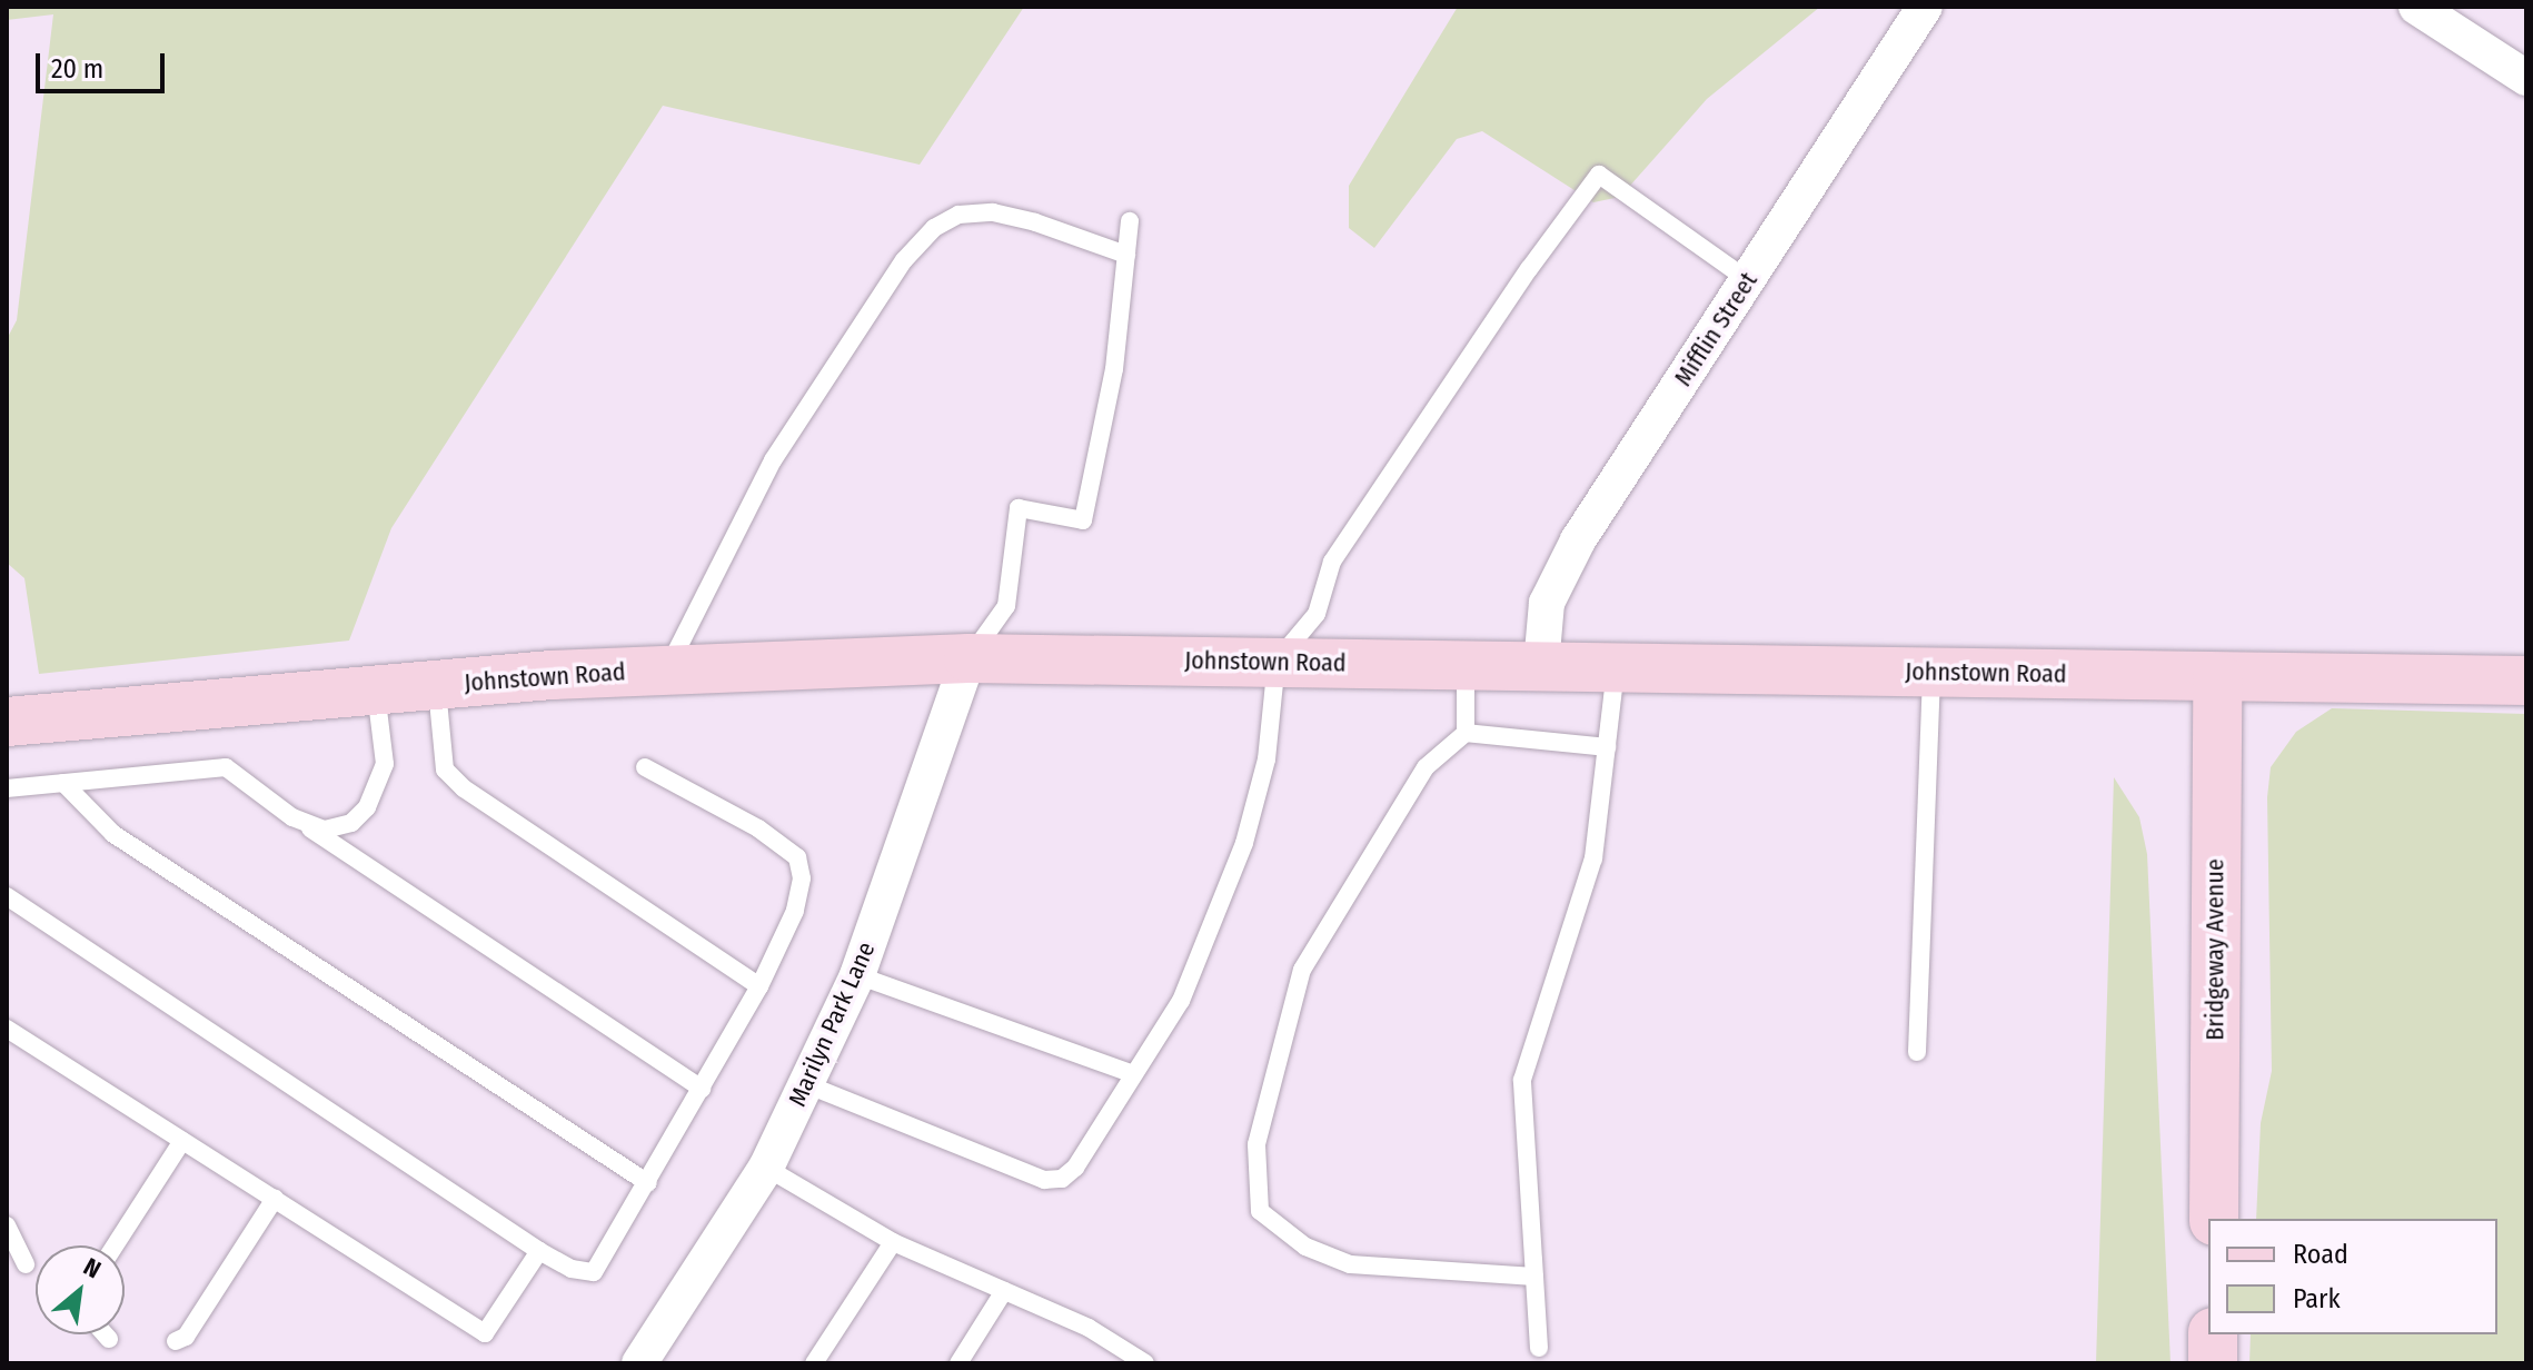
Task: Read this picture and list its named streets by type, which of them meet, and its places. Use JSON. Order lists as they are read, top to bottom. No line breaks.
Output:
{"streets":{"main road":["Johnstown Road","Bridgeway Avenue"],"street":["Mifflin Street","Marilyn Park Lane"]},"crossings":[["Mifflin Street","Johnstown Road"],["Johnstown Road","Bridgeway Avenue"],["Johnstown Road","Marilyn Park Lane"]],"legend":["Road","Park"],"scale_bar":"20 m","north":"top right"}
